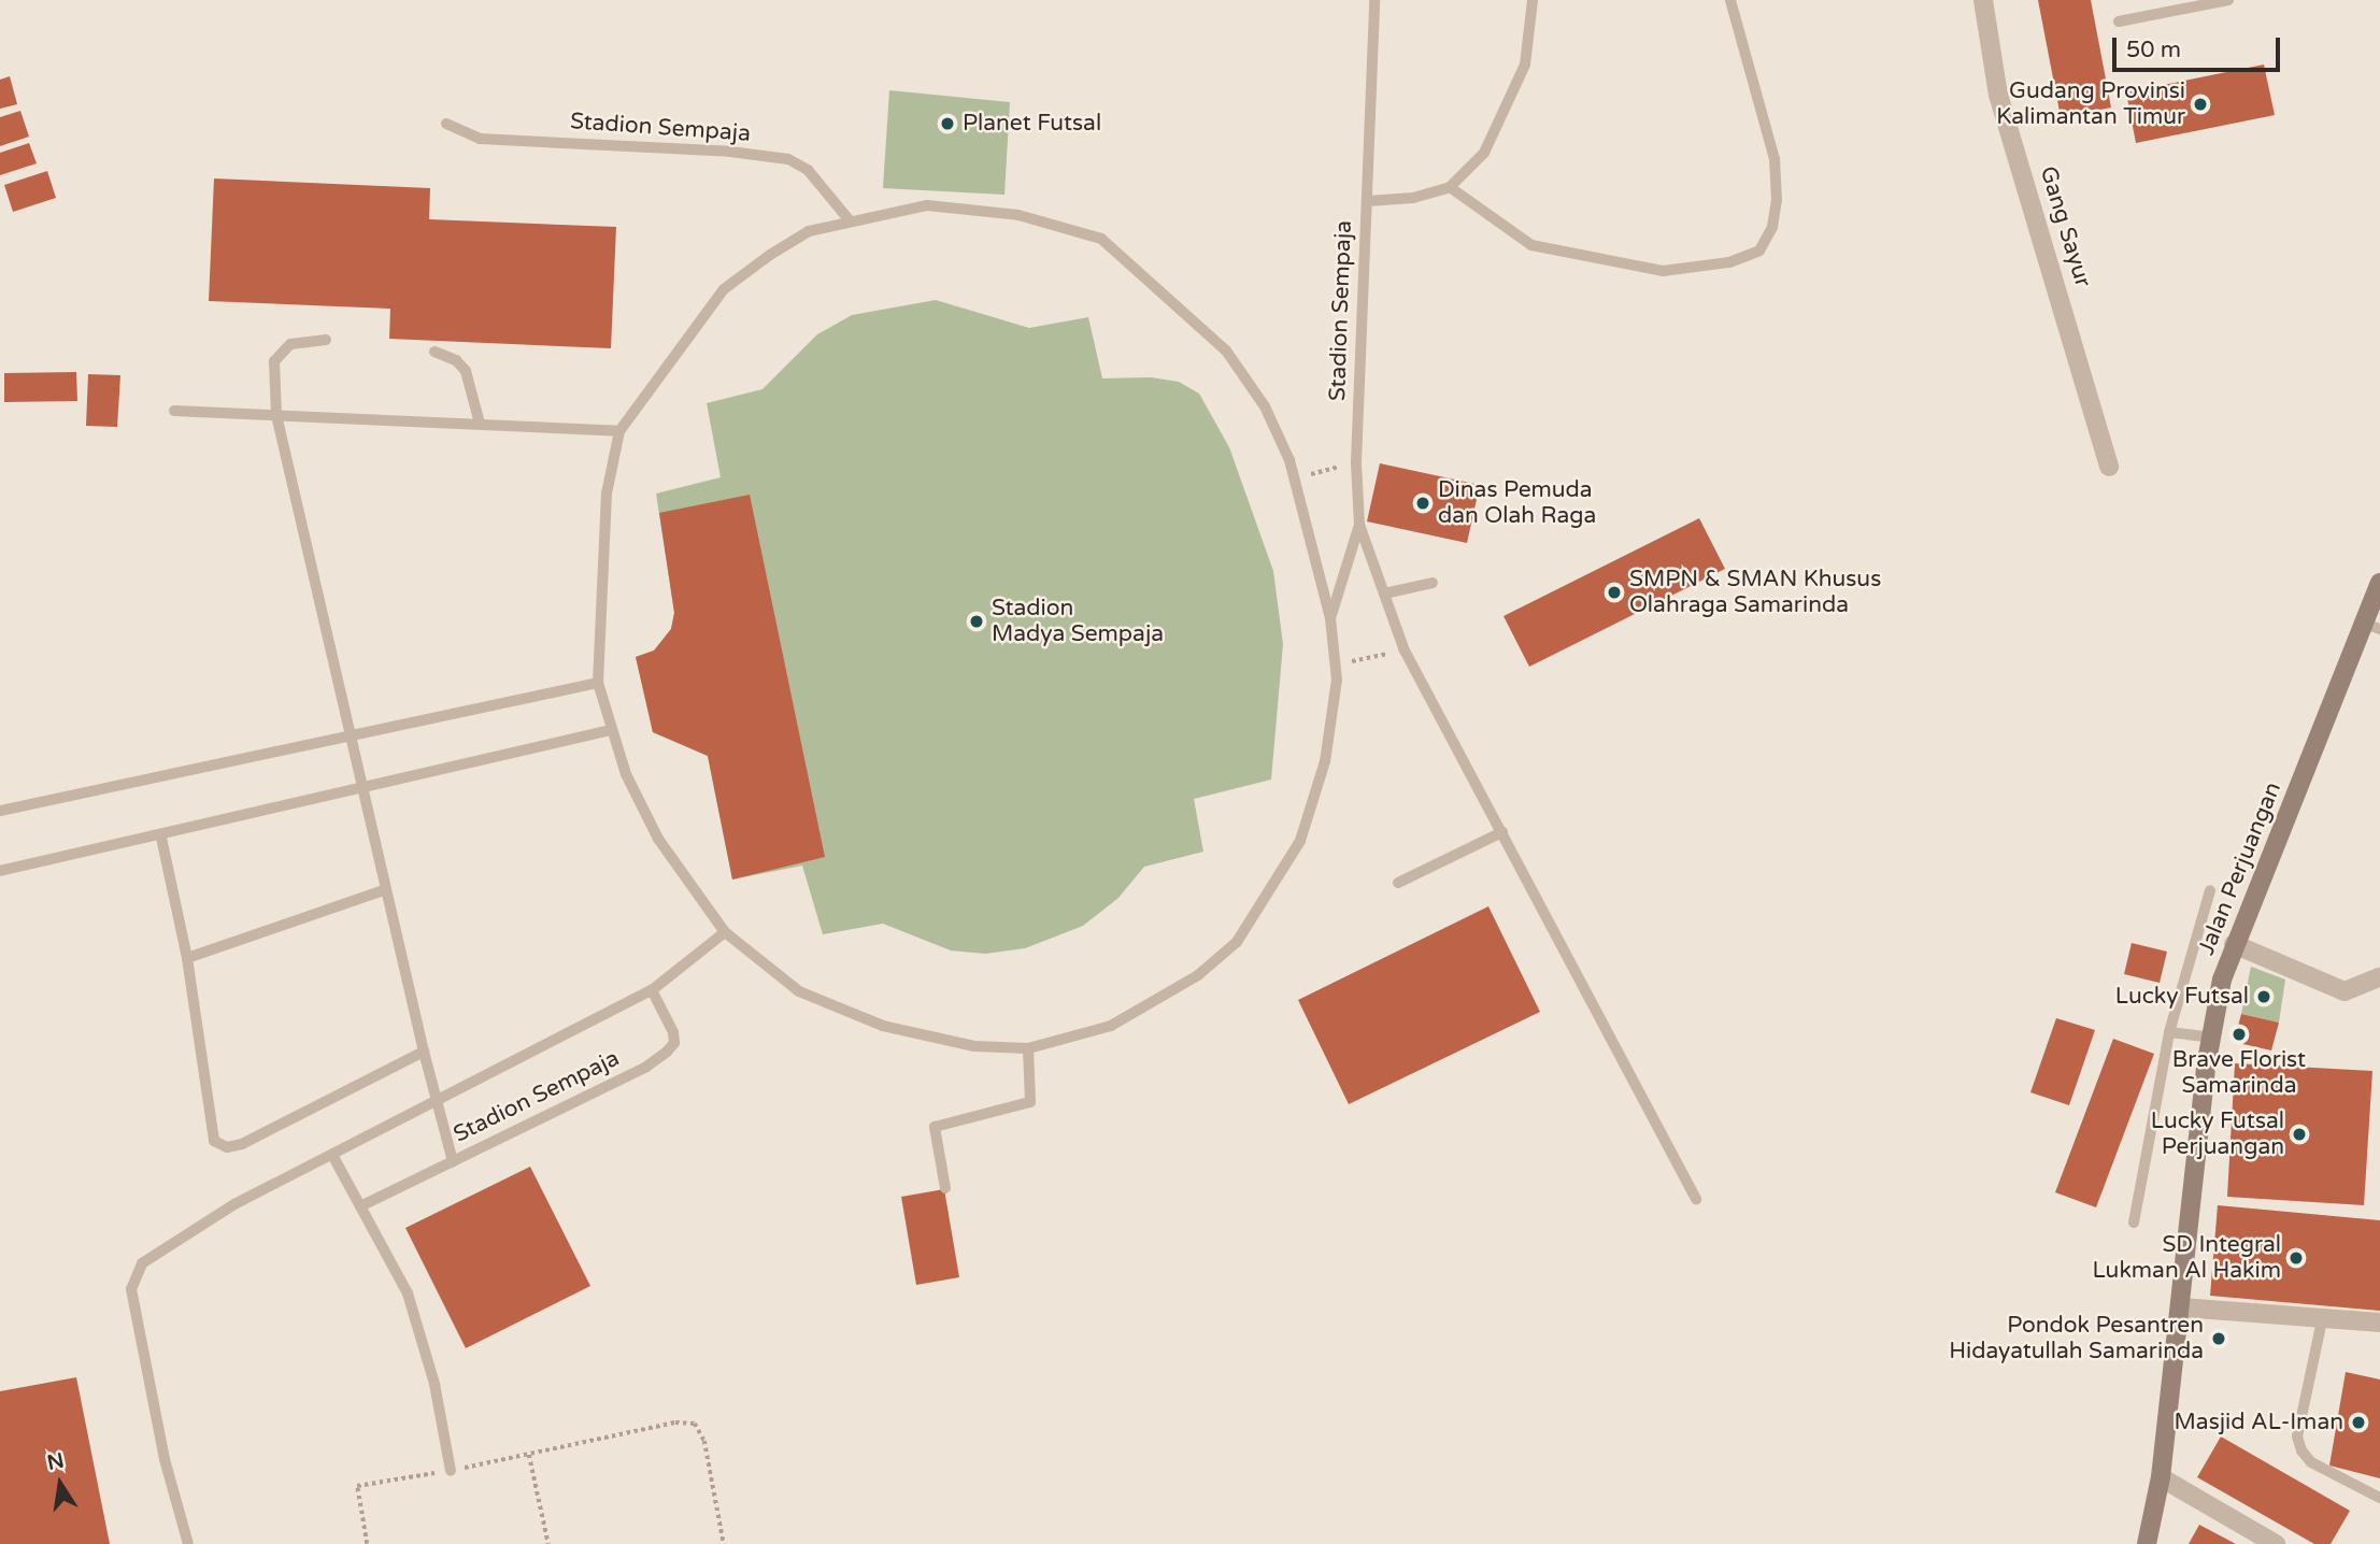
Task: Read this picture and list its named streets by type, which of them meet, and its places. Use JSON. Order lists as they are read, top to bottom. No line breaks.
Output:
{"streets":{"street":["Gang Sayur","Jalan Perjuangan"],"lane":["Stadion Sempaja"]},"places":["Gudang Provinsi Kalimantan Timur","Planet Futsal","Dinas Pemuda dan Olah Raga","SMPN & SMAN Khusus Olahraga Samarinda","Stadion Madya Sempaja","Lucky Futsal","Brave Florist Samarinda","Lucky Futsal Perjuangan","SD Integral Lukman Al Hakim","Pondok Pesantren Hidayatullah Samarinda","Masjid AL-Iman"],"scale_bar":"50 m","north":"top"}
